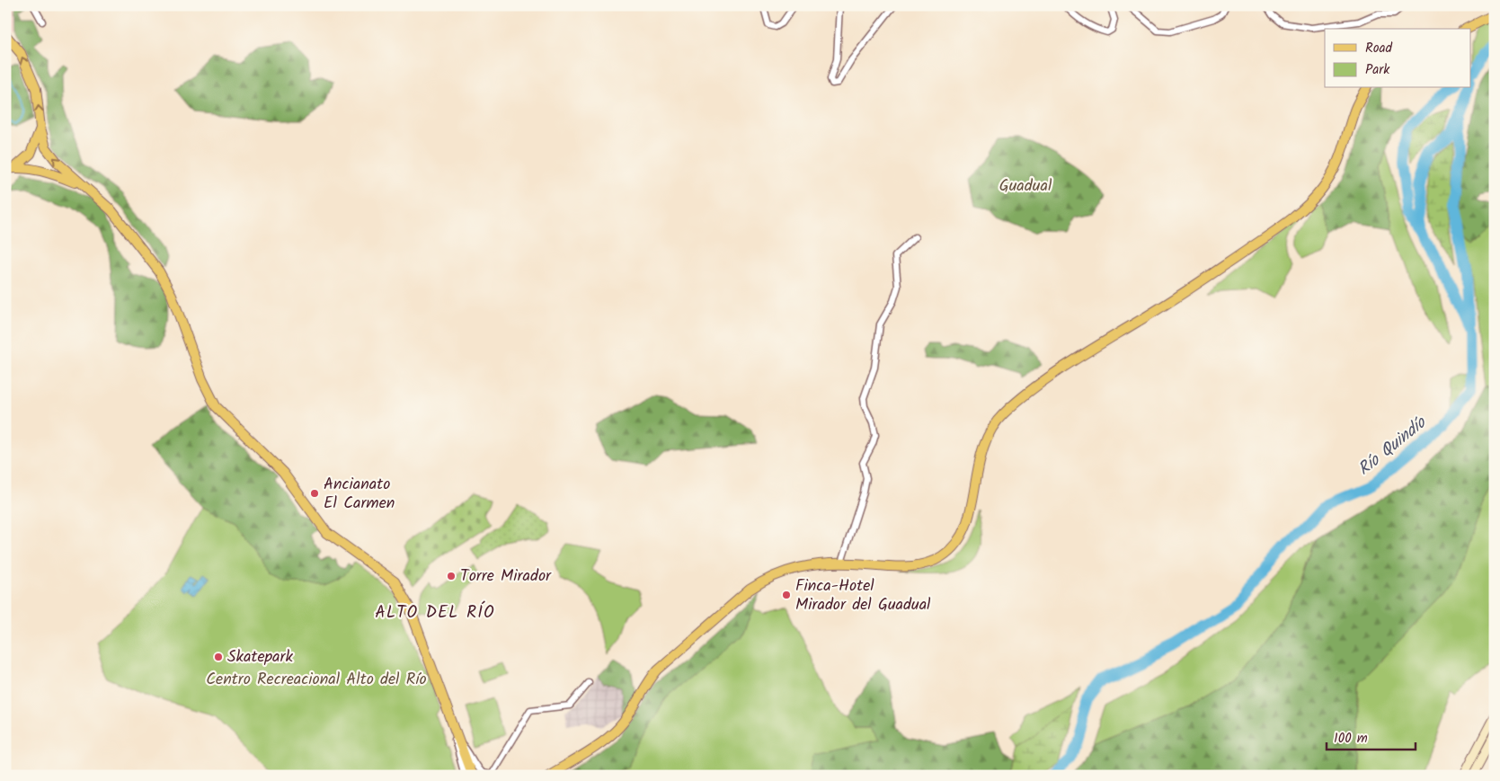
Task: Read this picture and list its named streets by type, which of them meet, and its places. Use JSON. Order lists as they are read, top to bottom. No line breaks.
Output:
{"districts":["ALTO DEL RÍO"],"water":["Río Quindío"],"parks":["Guadual","Centro Recreacional Alto del Río"],"places":["Ancianato El Carmen","Torre Mirador","Finca-Hotel Mirador del Guadual","Skatepark"],"legend":["Road","Park"],"scale_bar":"100 m"}
